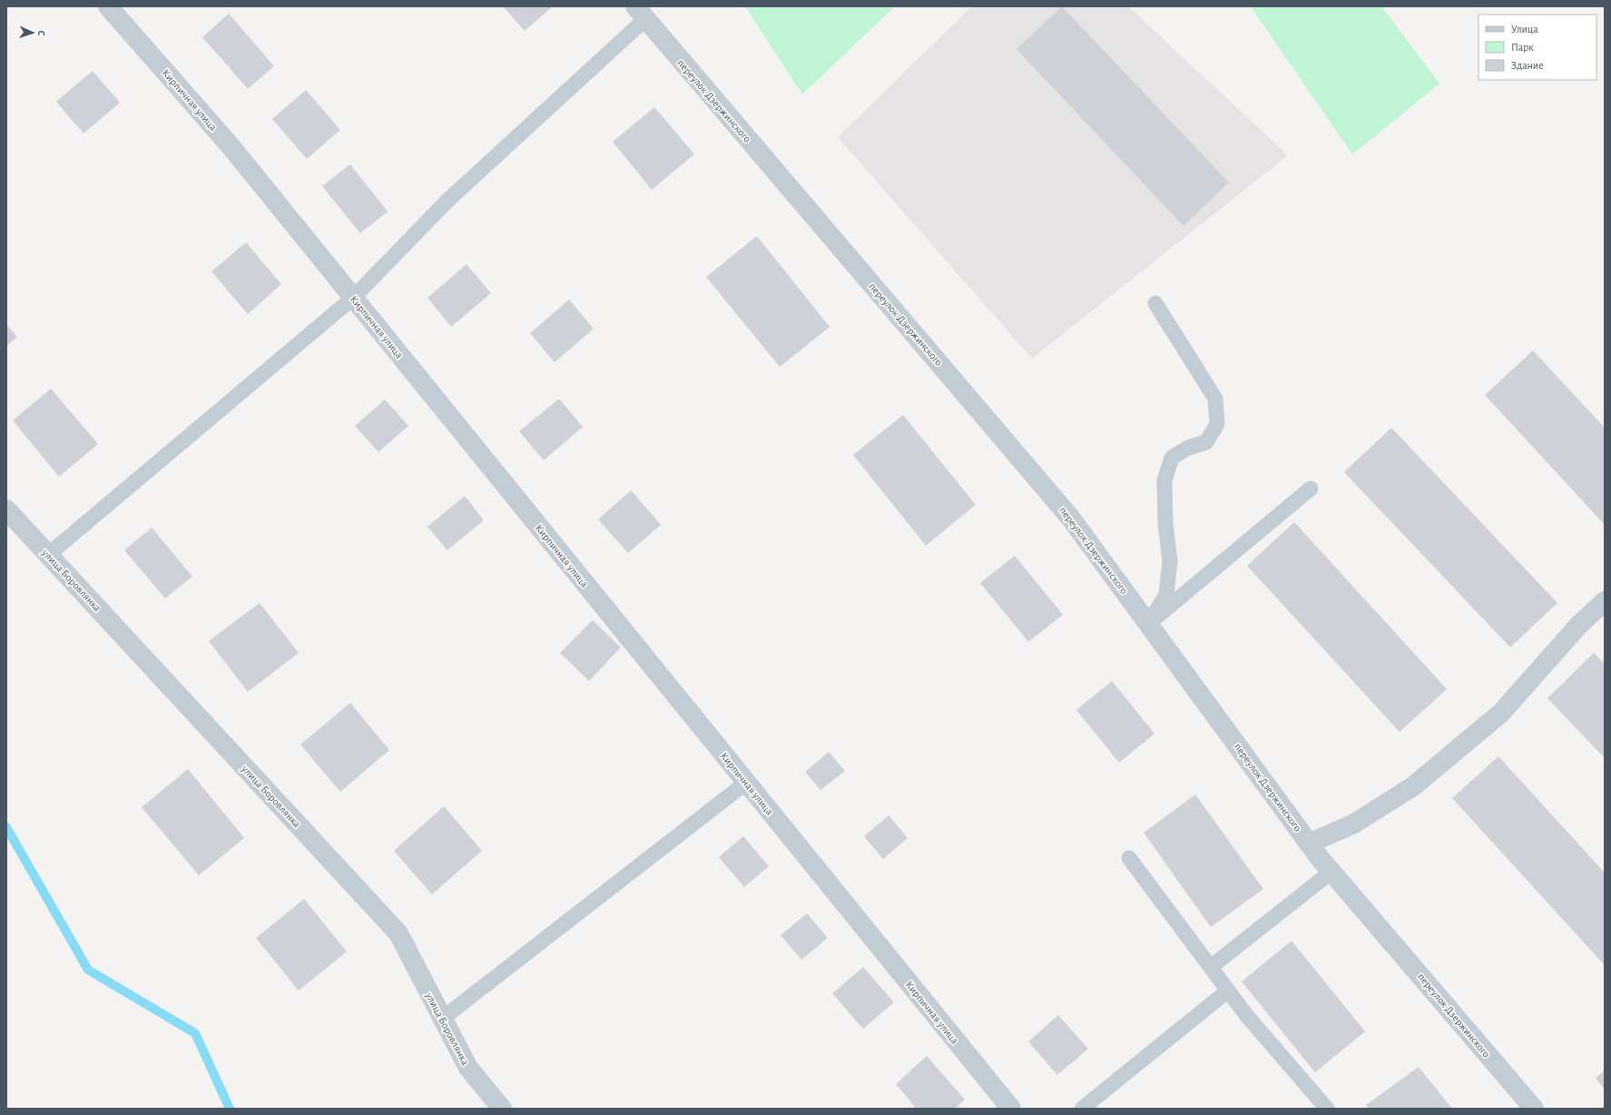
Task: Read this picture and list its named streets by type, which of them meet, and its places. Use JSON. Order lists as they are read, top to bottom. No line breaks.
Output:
{"streets":{"street":["Кирпичная улица","переулок Дзержинского","улица Боровлянка"]},"legend":["Улица","Парк","Здание"],"north":"right"}
